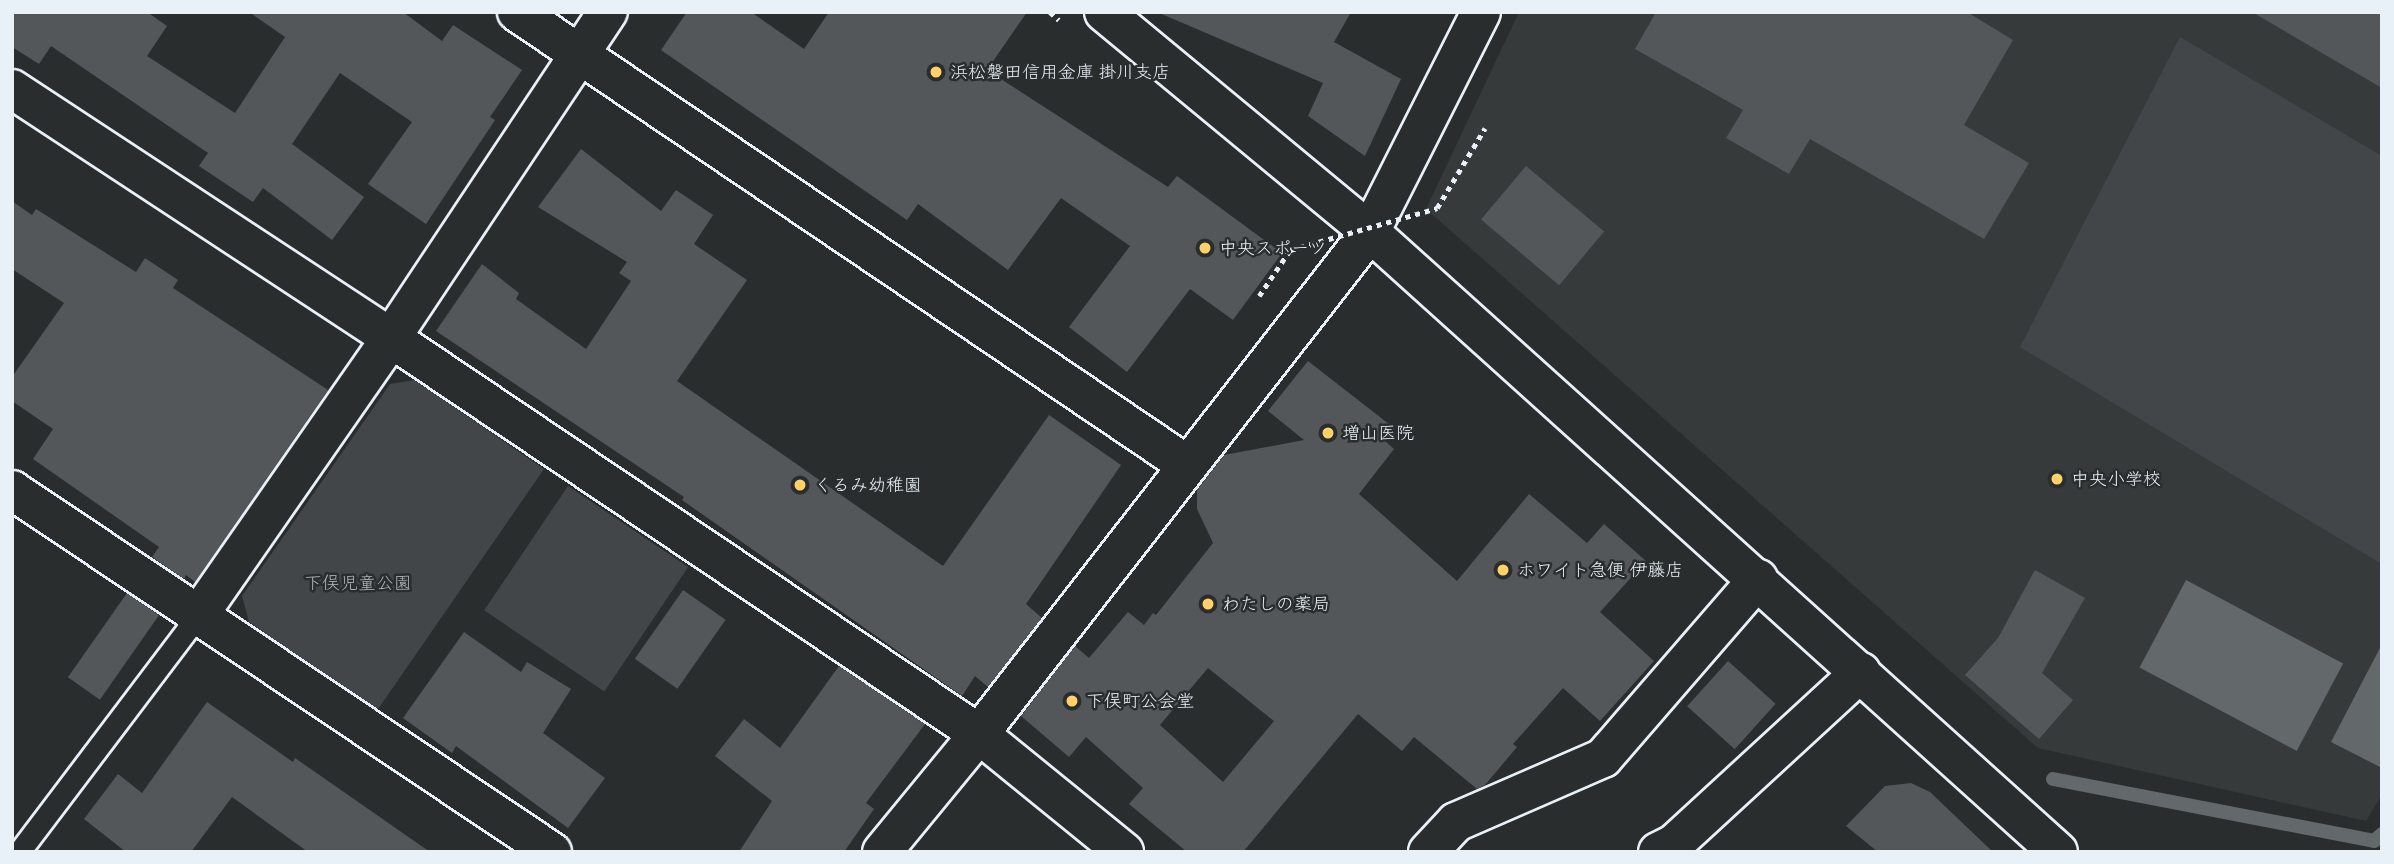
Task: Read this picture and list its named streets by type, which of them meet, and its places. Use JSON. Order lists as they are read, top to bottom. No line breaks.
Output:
{"parks":["下俣児童公園"],"places":["浜松磐田信用金庫 掛川支店","中央スポーツ","増山医院","中央小学校","くるみ幼稚園","ホワイト急便 伊藤店","わたしの薬局","下俣町公会堂"]}
